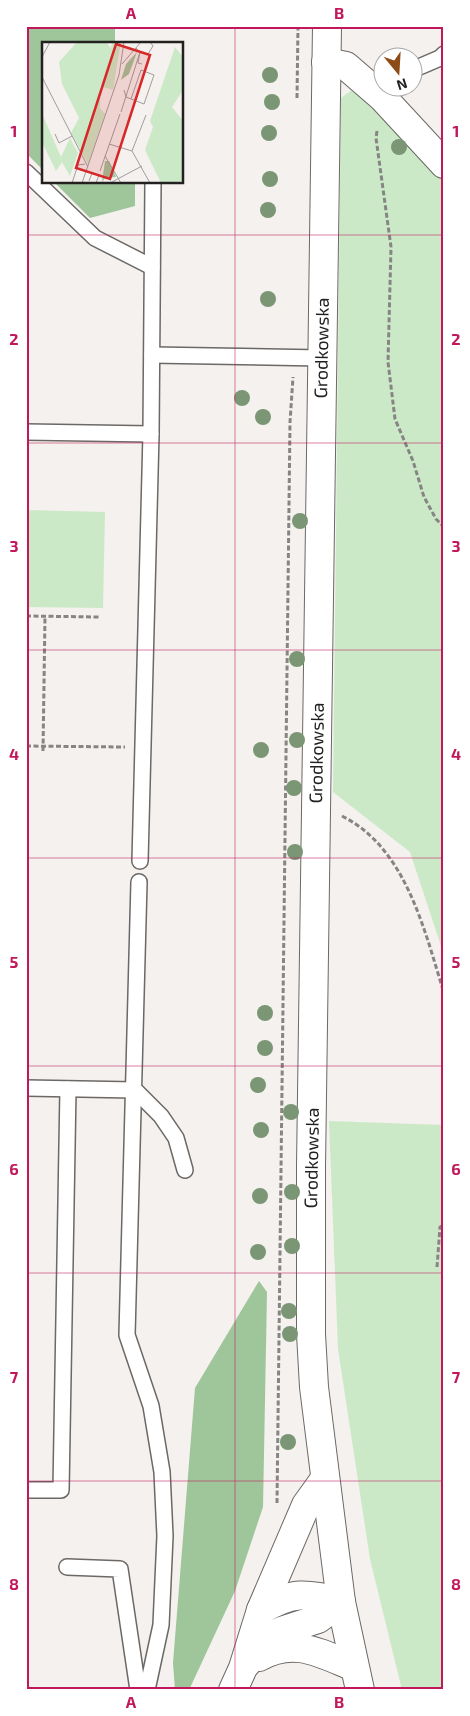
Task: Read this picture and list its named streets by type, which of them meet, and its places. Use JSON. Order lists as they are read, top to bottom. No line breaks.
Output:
{"streets":{"main road":["Grodkowska"]},"north":"bottom","grid":{"columns":["A","B"],"rows":["1","2","3","4","5","6","7","8"]}}
